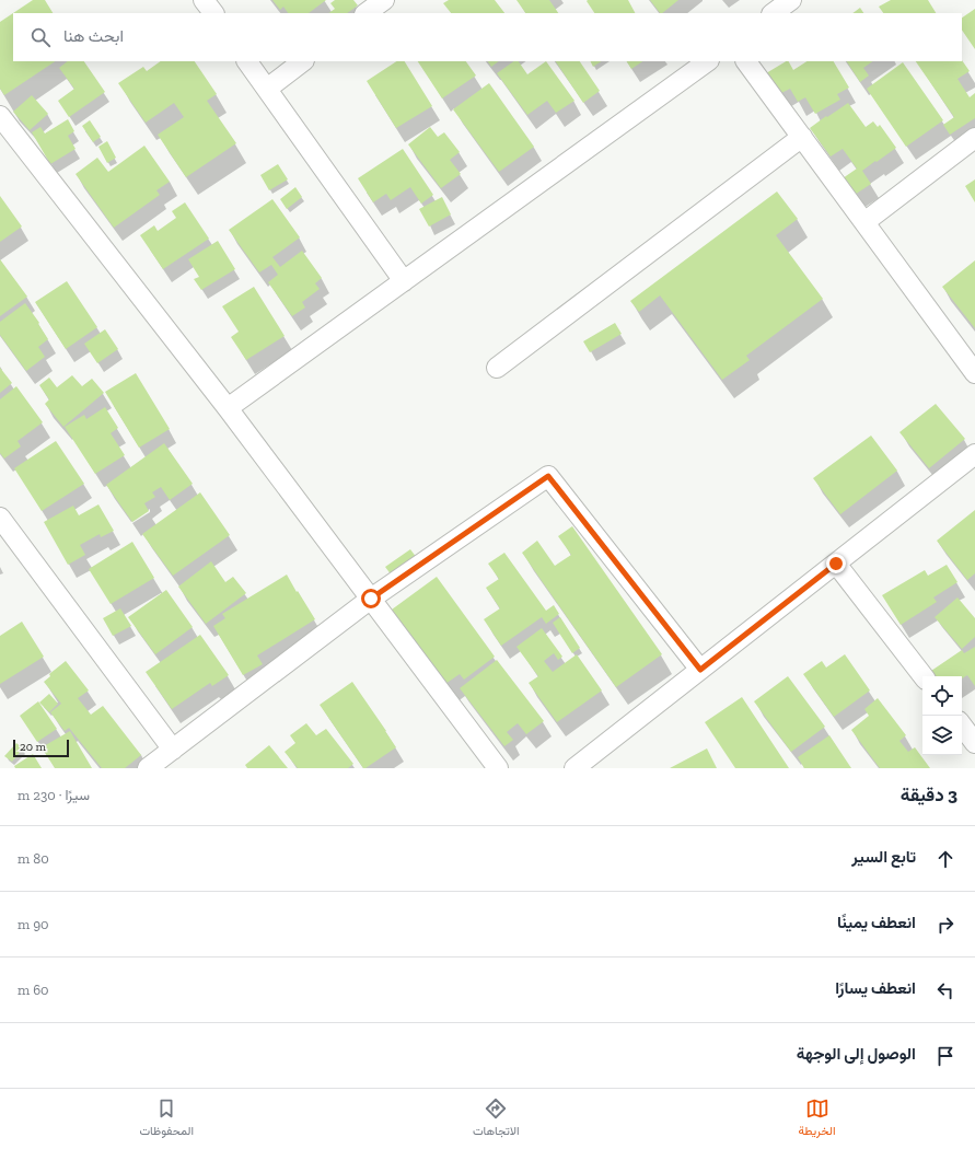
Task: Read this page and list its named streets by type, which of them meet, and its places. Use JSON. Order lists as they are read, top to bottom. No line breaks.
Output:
{"scale_bar":"20 m","page":{"search":"ابحث هنا","scale":"20 m","heading":["3 دقيقة","سيرًا · 230 m"],"list":[["تابع السير","80 m"],["انعطف يمينًا","90 m"],["انعطف يسارًا","60 m"],"الوصول إلى الوجهة"],"nav":["الخريطة","الاتجاهات","المحفوظات"]}}
